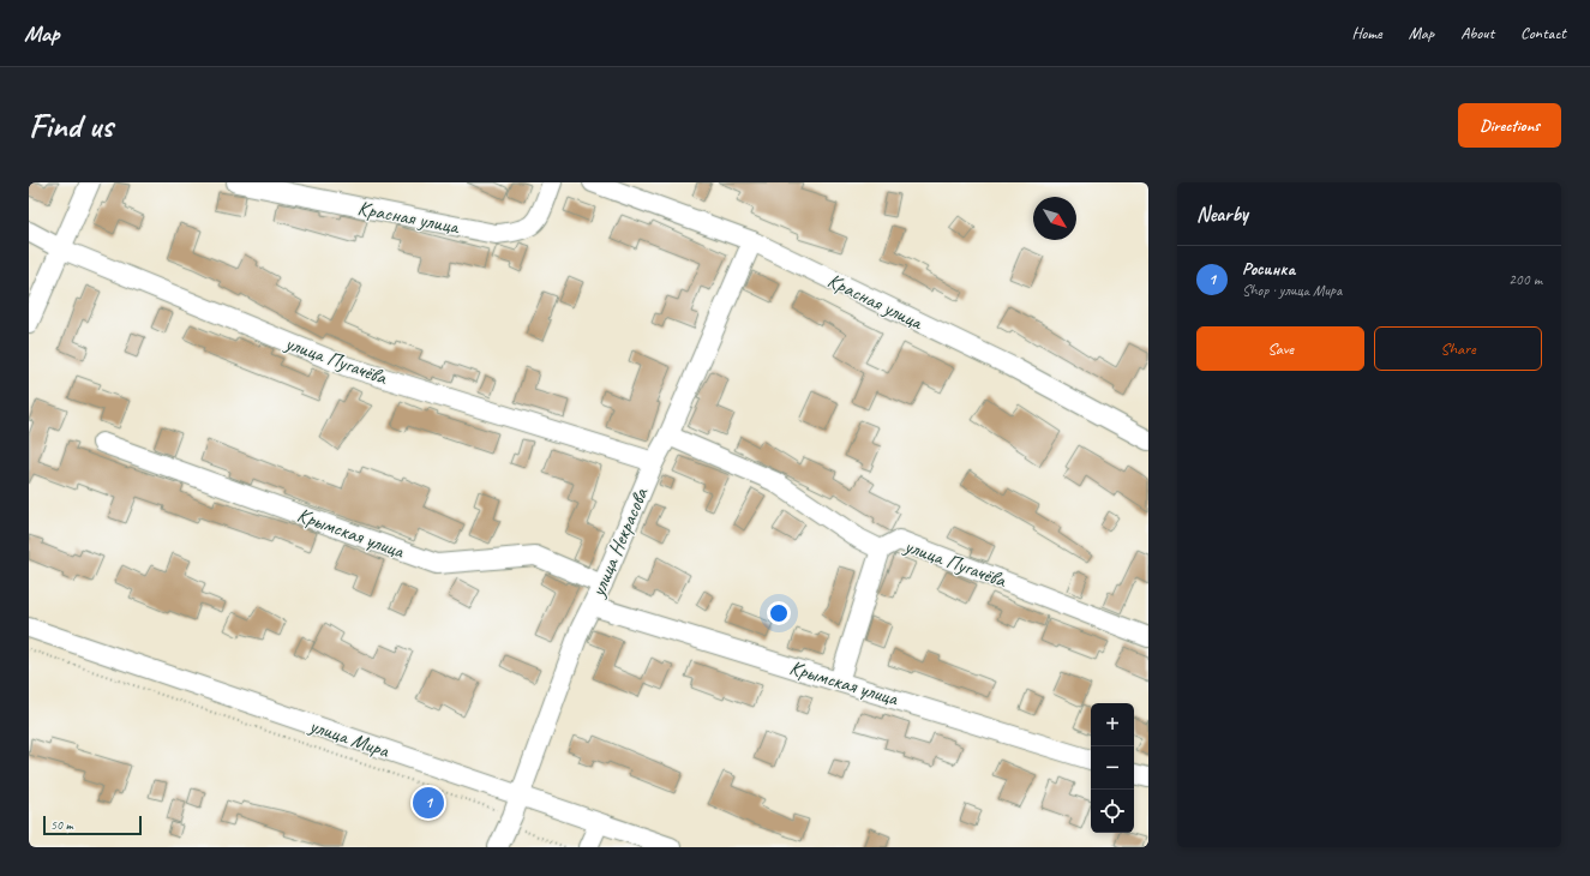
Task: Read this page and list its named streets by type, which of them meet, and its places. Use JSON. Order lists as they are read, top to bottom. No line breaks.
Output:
{"streets":{"street":["Красная улица","улица Пугачёва","Крымская улица","улица Некрасова","улица Мира"]},"crossings":[["Красная улица","улица Некрасова"],["улица Пугачёва","улица Некрасова"],["Крымская улица","улица Некрасова"],["улица Некрасова","улица Мира"]],"scale_bar":"50 m","north":"bottom right","page":{"header":"Map","nav":["Home","Map","About","Contact"],"buttons":["Directions",["Save","Share"]],"title":"Find us","heading":"Nearby","list":[{"mark":"1","name":"Росинка","note":"Shop · улица Мира","value":"200 m"}],"map_buttons":["+","−"],"pins":"1","scale":"50 m"}}
